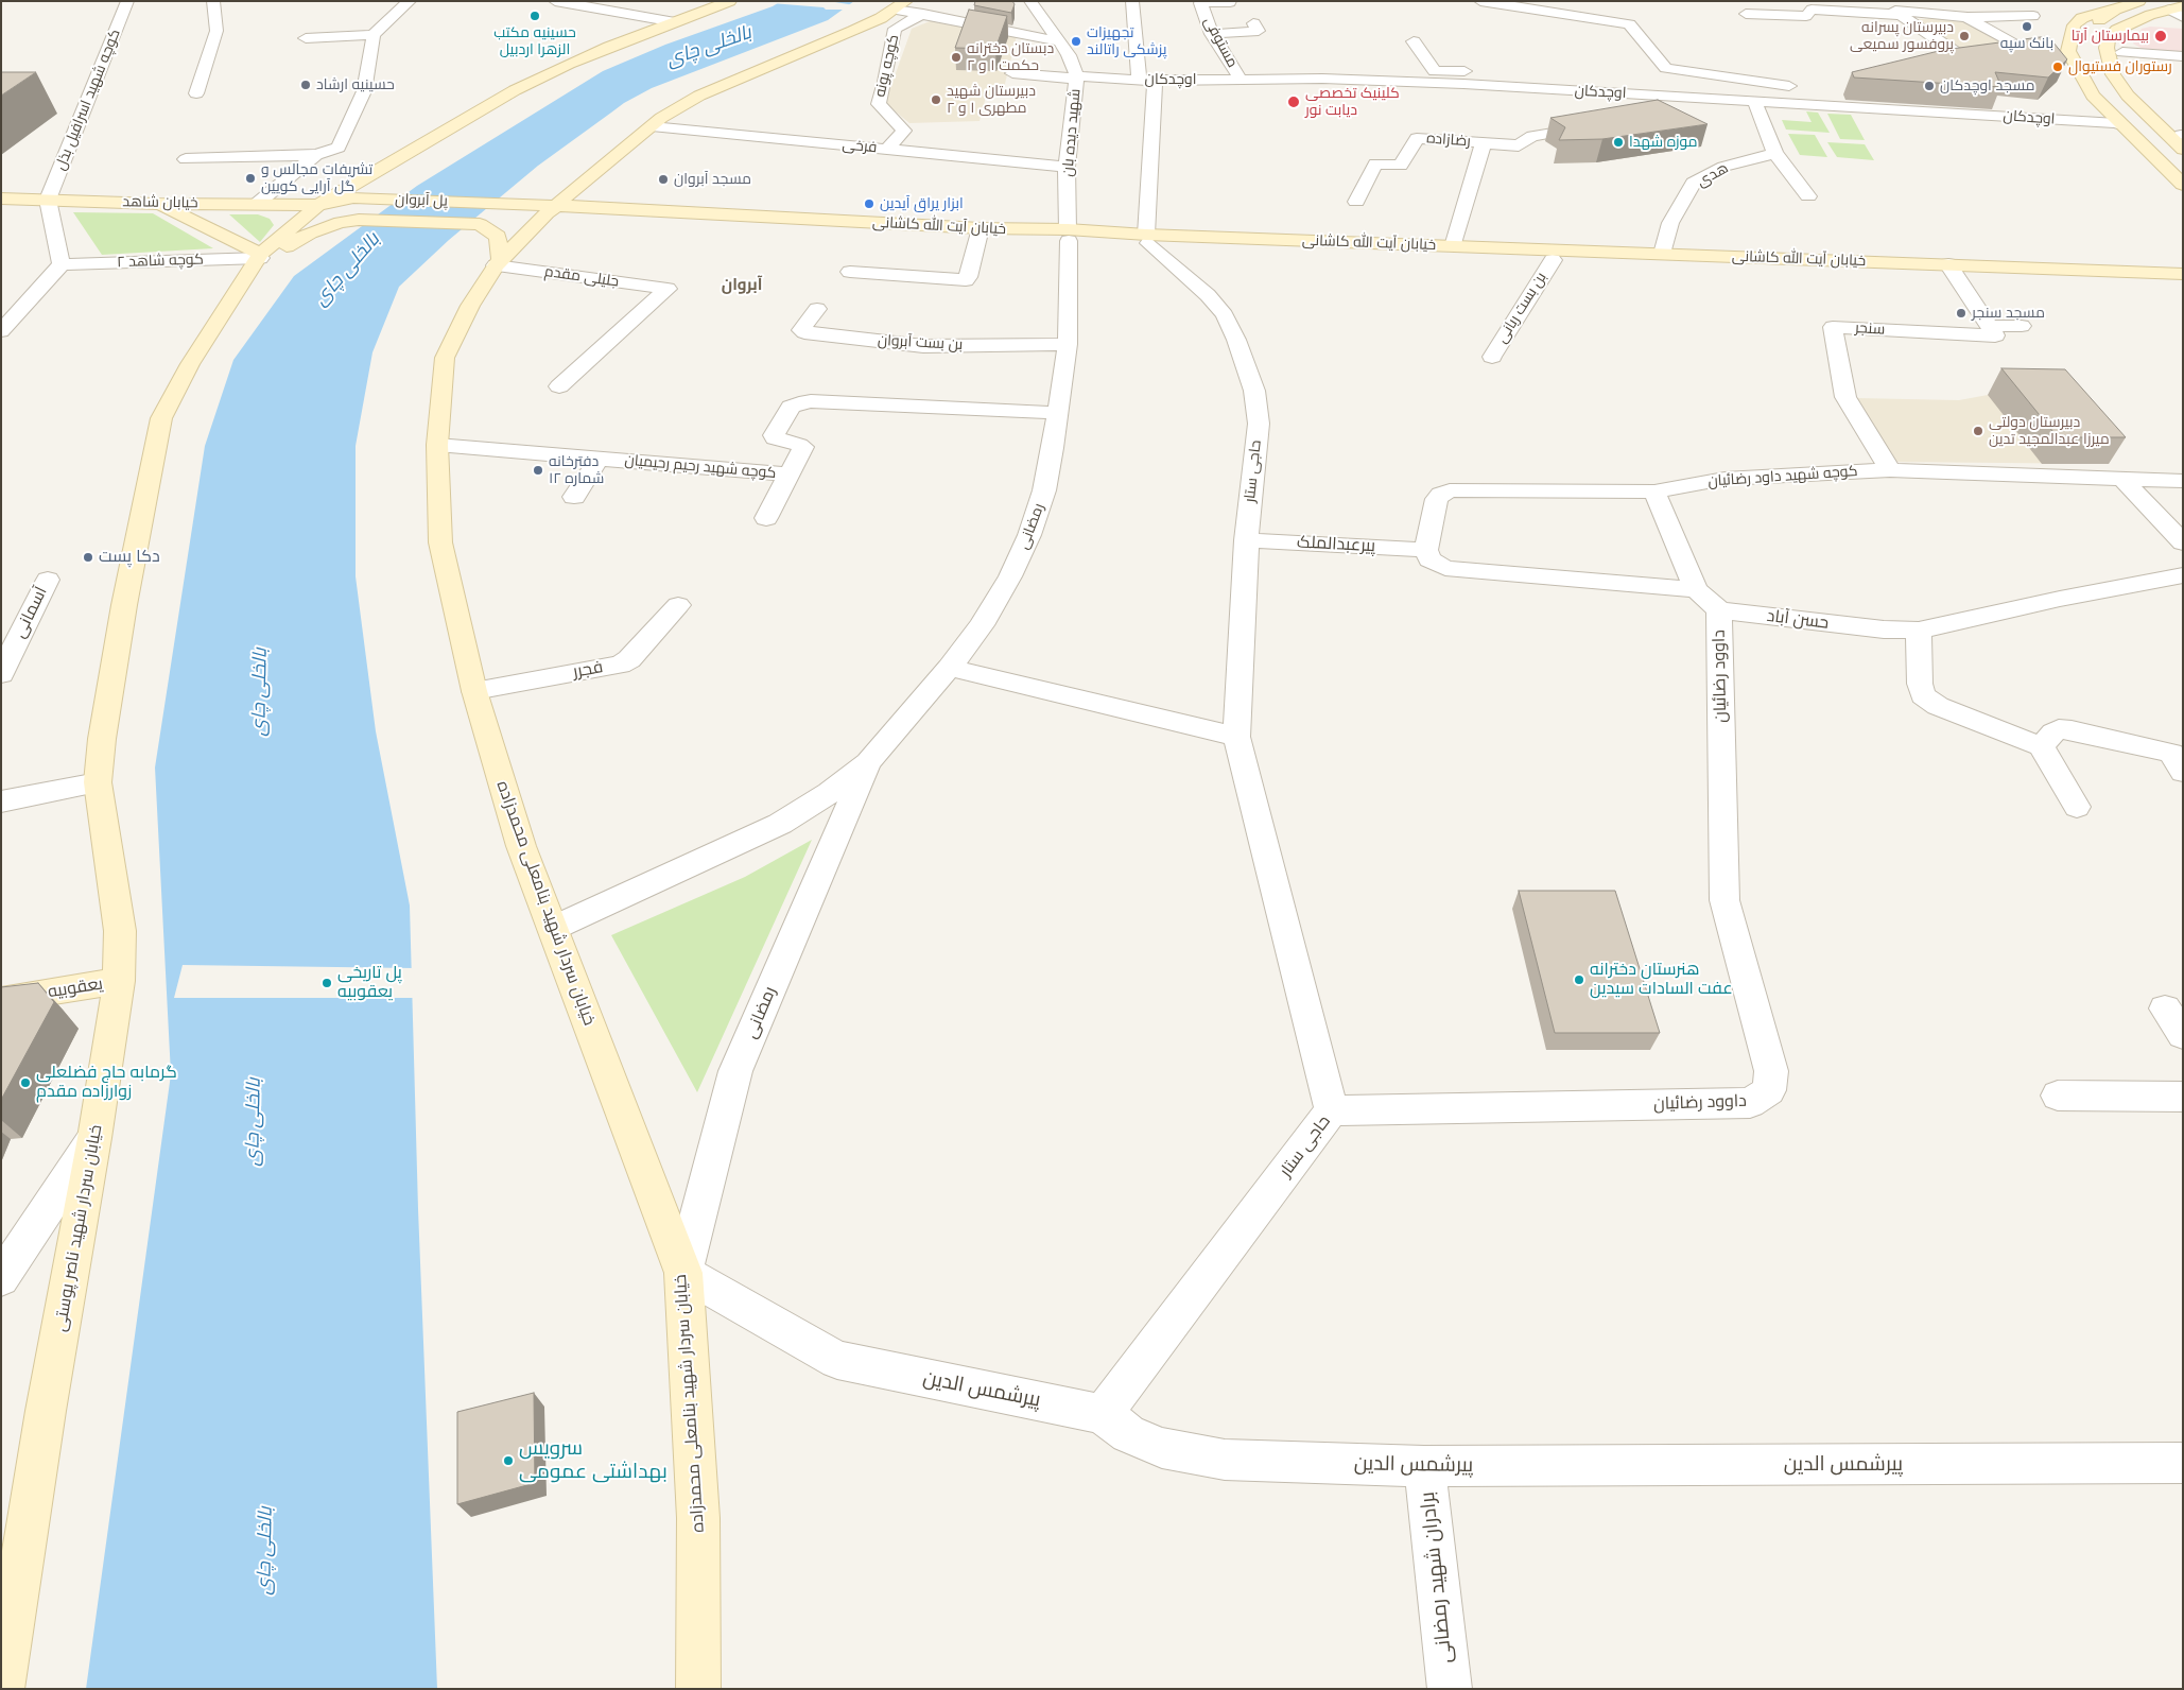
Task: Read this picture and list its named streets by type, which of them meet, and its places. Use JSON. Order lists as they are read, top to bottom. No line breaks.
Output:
{"streets":{"main road":["پل آبروان","خیابان شاهد","خیابان آیت الله کاشانی","خیابان سردار شهید بنامعلی محمدزاده","یعقوبیه","خیابان سردار شهید ناصر پوستی"],"street":["مستوفی","کوچه پونه","اوچدکان","کوچه شهید اسرافیل بذل","شهید دیده بان","رضازاده","فرخی","هدی","کوچه شاهد ۲","جلیلی مقدم","بن بست ربانی","سنجر","بن بست آبروان","کوچه شهید رحیم رحیمیان","حاجی ستار","کوچه شهید داود رضائیان","رمضانی","پیرعبدالملک","آسمانی","حسن آباد","فجرر","داوود رضائیان","پیرشمس الدین","برادران شهید رمضانی"]},"crossings":[["مستوفی","اوچدکان"],["کوچه پونه","فرخی"],["کوچه پونه","خیابان سردار شهید بنامعلی محمدزاده"],["اوچدکان","شهید دیده بان"],["کوچه شهید اسرافیل بذل","خیابان شاهد"],["شهید دیده بان","فرخی"],["شهید دیده بان","خیابان آیت الله کاشانی"],["شهید دیده بان","رمضانی"],["رضازاده","خیابان آیت الله کاشانی"],["فرخی","خیابان سردار شهید بنامعلی محمدزاده"],["هدی","خیابان آیت الله کاشانی"],["پل آبروان","خیابان شاهد"],["پل آبروان","خیابان آیت الله کاشانی"],["پل آبروان","خیابان سردار شهید بنامعلی محمدزاده"],["پل آبروان","خیابان سردار شهید ناصر پوستی"],["خیابان شاهد","خیابان سردار شهید ناصر پوستی"],["خیابان آیت الله کاشانی","حاجی ستار"],["خیابان آیت الله کاشانی","رمضانی"],["خیابان آیت الله کاشانی","خیابان سردار شهید بنامعلی محمدزاده"],["کوچه شاهد ۲","خیابان سردار شهید ناصر پوستی"],["جلیلی مقدم","خیابان سردار شهید بنامعلی محمدزاده"],["سنجر","کوچه شهید داود رضائیان"],["بن بست آبروان","رمضانی"],["کوچه شهید رحیم رحیمیان","رمضانی"],["کوچه شهید رحیم رحیمیان","خیابان سردار شهید بنامعلی محمدزاده"],["حاجی ستار","پیرعبدالملک"],["حاجی ستار","داوود رضائیان"],["حاجی ستار","پیرشمس الدین"],["کوچه شهید داود رضائیان","پیرعبدالملک"],["رمضانی","خیابان سردار شهید بنامعلی محمدزاده"],["رمضانی","پیرشمس الدین"],["حسن آباد","داوود رضائیان"],["فجرر","خیابان سردار شهید بنامعلی محمدزاده"],["خیابان سردار شهید بنامعلی محمدزاده","پیرشمس الدین"],["یعقوبیه","خیابان سردار شهید ناصر پوستی"],["پیرشمس الدین","برادران شهید رمضانی"]],"districts":["آبروان"],"water":["بالخلی چای"],"places":["حسینیه مکتب الزهرا اردبیل","بانک سپه","دبیرستان پسرانه پروفسور سمیعی","بیمارستان آرتا","تجهیزات پزشکی راتالند","دبستان دخترانه حکمت ۱ و ۲","رستوران فستیوال","حسینیه ارشاد","مسجد اوچدکان","دبیرستان شهید مطهری ۱ و ۲","کلینیک تخصصی دیابت نور","موزه شهدا","تشریفات مجالس و گل آرایی کویین","مسجد آبروان","ابزار یراق آیدین","مسجد سنجر","دبیرستان دولتی میرزا عبدالمجید تدین","دفترخانه شماره ۱۲","دکا پست","هنرستان دخترانه عفت السادات سیدین","پل تاریخی یعقوبیه","گرمابه حاج فضلعلی زوارزاده مقدم","سرویس بهداشتی عمومی"]}
